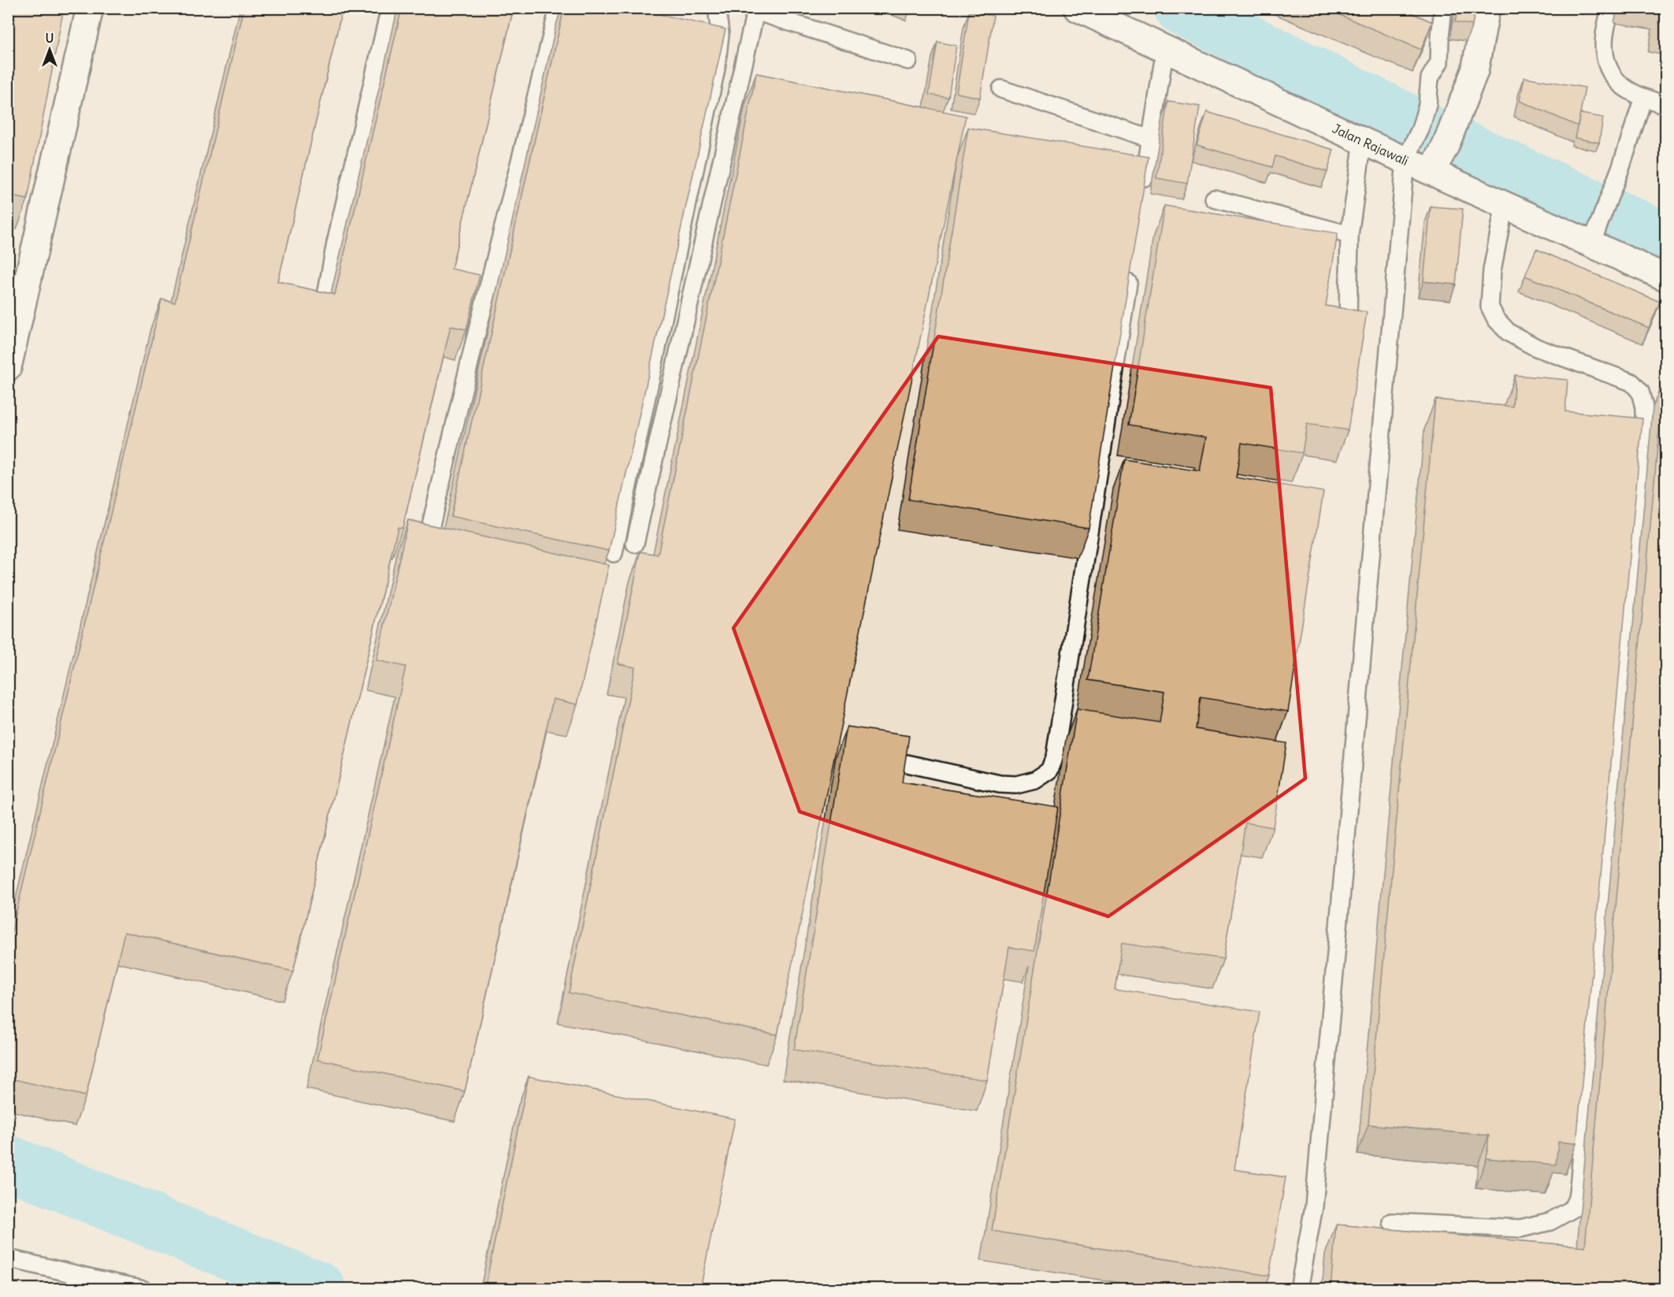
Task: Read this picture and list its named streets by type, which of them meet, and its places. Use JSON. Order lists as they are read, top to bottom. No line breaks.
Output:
{"streets":{"street":["Jalan Rajawali"]},"north":"top"}
